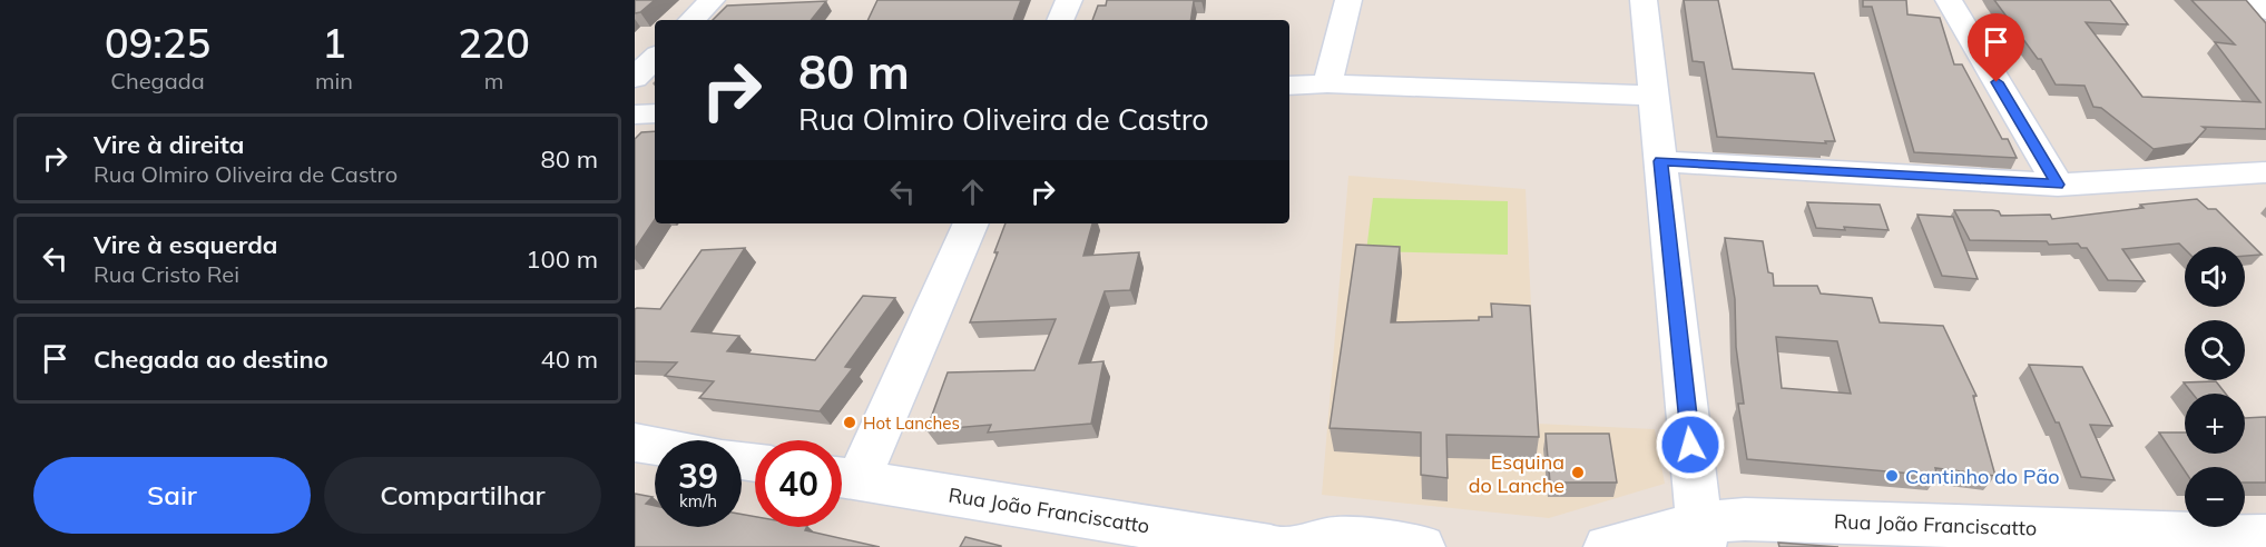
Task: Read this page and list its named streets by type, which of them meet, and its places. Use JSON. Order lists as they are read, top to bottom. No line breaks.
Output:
{"streets":{"street":["Rua João Franciscatto"]},"places":["Hot Lanches","Esquina do Lanche","Cantinho do Pão"],"page":{"eta":["09:25","Chegada","1","min","220","m"],"turn":["80 m","Rua Olmiro Oliveira de Castro"],"list":[{"name":"Vire à direita","note":"Rua Olmiro Oliveira de Castro","value":"80 m"},{"name":"Vire à esquerda","note":"Rua Cristo Rei","value":"100 m"},{"name":"Chegada ao destino","value":"40 m"}],"map_buttons":["+","−"],"speed":"39 km/h","limit":"40","buttons":["Sair","Compartilhar"]}}
